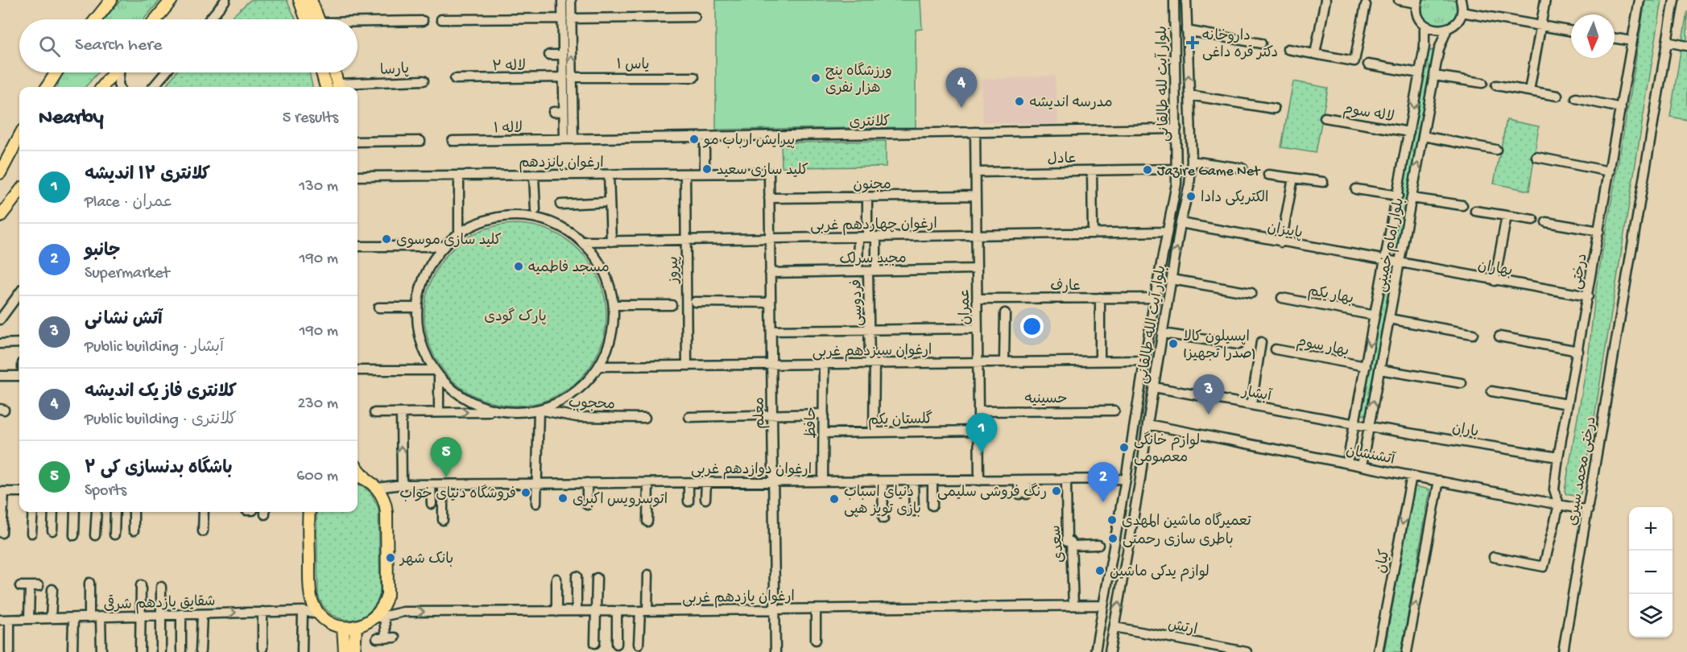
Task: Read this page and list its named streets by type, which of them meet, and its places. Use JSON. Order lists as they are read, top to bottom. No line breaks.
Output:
{"streets":{"street":["یاس ۱","لاله ۲","پارسا","بلوار آیت لله طالقانی","لاله سوم","کلانتری","لاله ۱","عادل","ارغوان پانزدهم","مجنون","ارغوان چهاردهم غربی","پاییزان","بلوار امام خمینی","مجید سرلک","بهاران","پیروز","درختی","عارف","بهار یکم","فردوسی","عمران","بلوار آیت الله طالقانی","بهار سوم","ارغوان سیزدهم غربی","آبشار","حسینیه","محجوب","معلم","گلستان یکم","حافظ","باران","آتشنشان","ارغوان دوازدهم غربی","درختی محمد سیری","سعدی","کیان","ارغوان یازدهم غربی","شقایق یازدهم شرقی","ارتش"]},"crossings":[["یاس ۱","لاله ۲"],["بلوار آیت لله طالقانی","کلانتری"],["بلوار آیت لله طالقانی","عادل"],["بلوار آیت لله طالقانی","ارغوان چهاردهم غربی"],["بلوار آیت لله طالقانی","عارف"],["بلوار آیت لله طالقانی","ارغوان سیزدهم غربی"],["بلوار آیت لله طالقانی","ارغوان دوازدهم غربی"],["بلوار آیت لله طالقانی","ارغوان یازدهم غربی"],["لاله سوم","بلوار امام خمینی"],["کلانتری","لاله ۱"],["کلانتری","عمران"],["عادل","عمران"],["ارغوان پانزدهم","پیروز"],["ارغوان پانزدهم","معلم"],["مجنون","عمران"],["مجنون","معلم"],["ارغوان چهاردهم غربی","پیروز"],["ارغوان چهاردهم غربی","فردوسی"],["ارغوان چهاردهم غربی","عمران"],["ارغوان چهاردهم غربی","معلم"],["پاییزان","بلوار امام خمینی"],["پاییزان","بهاران"],["پاییزان","بلوار آیت الله طالقانی"],["بلوار امام خمینی","بهاران"],["بلوار امام خمینی","بهار یکم"],["بلوار امام خمینی","بهار سوم"],["بلوار امام خمینی","آبشار"],["بلوار امام خمینی","باران"],["بلوار امام خمینی","آتشنشان"],["مجید سرلک","فردوسی"],["مجید سرلک","عمران"],["مجید سرلک","معلم"],["بهاران","درختی"],["پیروز","ارغوان سیزدهم غربی"],["درختی","باران"],["درختی","آتشنشان"],["عارف","عمران"],["فردوسی","ارغوان سیزدهم غربی"],["فردوسی","گلستان یکم"],["عمران","ارغوان سیزدهم غربی"],["عمران","حسینیه"],["عمران","گلستان یکم"],["عمران","ارغوان دوازدهم غربی"],["بلوار آیت الله طالقانی","آبشار"],["بلوار آیت الله طالقانی","آتشنشان"],["بلوار آیت الله طالقانی","ارتش"],["ارغوان سیزدهم غربی","معلم"],["ارغوان سیزدهم غربی","حافظ"],["آبشار","باران"],["معلم","ارغوان دوازدهم غربی"],["معلم","ارغوان یازدهم غربی"],["گلستان یکم","حافظ"],["حافظ","ارغوان دوازدهم غربی"],["آتشنشان","درختی محمد سیری"],["آتشنشان","کیان"],["ارغوان دوازدهم غربی","سعدی"],["سعدی","ارغوان یازدهم غربی"]],"one_way":["بلوار آیت الله طالقانی"],"parks":["پارک گودی"],"places":{"health":["داروخانه دکتر قره داغی"],"other":["ورزشگاه پنج هزار نفری","مدرسه اندیشه","پیرایش ارباب مو","کلید سازی سعید","Jazire Game Net","الکتریکی دادا","کلید سازی موسوی","مسجد فاطمیه","اپسیلون کالا (صدرا تجهیز)","لوازم خانگی معصومی","رنگ فروشی سلیمی","فروشگاه دنیای خواب","اتوسرویس اکبری","دنیای اسباب بازی تویز هپی","تعمیرگاه ماشین المهدی","باطری سازی رحمتی","بانک شهر","لوازم یدکی ماشین"]},"north":"bottom","page":{"search":"Search here","pins":["4","3","1","5","2"],"heading":["Nearby","5 results"],"list":[{"mark":"1","name":"کلانتری ۱۲ اندیشه","note":"Place · عمران","value":"130 m"},{"mark":"2","name":"جانبو","note":"Supermarket","value":"190 m"},{"mark":"3","name":"آتش نشانی","note":"Public building · آبشار","value":"190 m"},{"mark":"4","name":"کلانتری فاز یک اندیشه","note":"Public building · کلانتری","value":"230 m"},{"mark":"5","name":"باشگاه بدنسازی کی ۲","note":"Sports","value":"600 m"}],"map_buttons":["+","−"]}}
